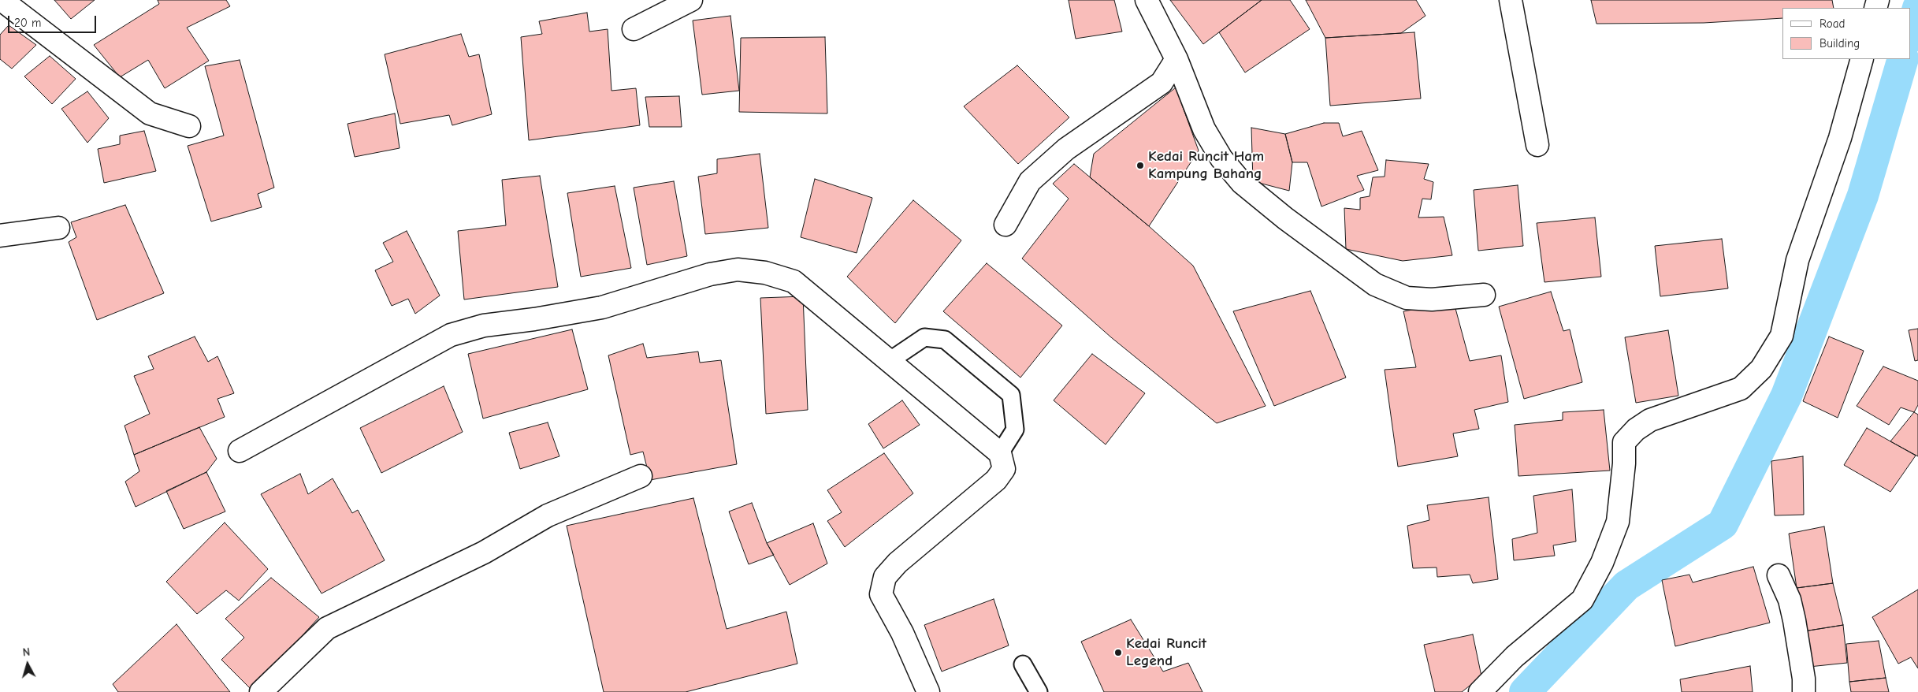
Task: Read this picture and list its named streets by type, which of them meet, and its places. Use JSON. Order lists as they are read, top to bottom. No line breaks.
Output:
{"places":["Kedai Runcit Ham Kampung Bahang","Kedai Runcit Legend"],"legend":["Road","Building"],"scale_bar":"20 m","north":"top"}
